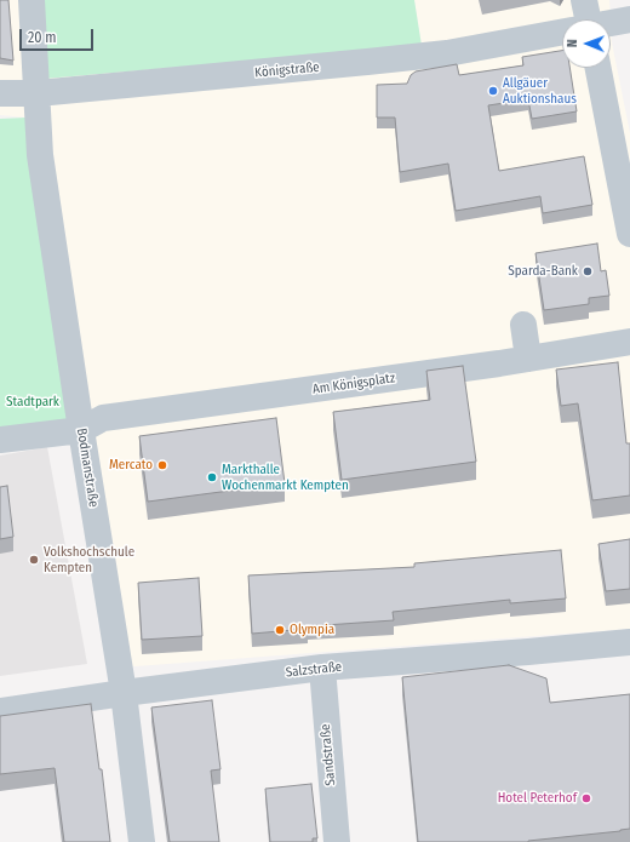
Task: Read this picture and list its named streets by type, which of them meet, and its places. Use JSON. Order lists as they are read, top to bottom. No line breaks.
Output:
{"streets":{"street":["Königstraße","Am Königsplatz","Bodmanstraße","Salzstraße","Sandstraße"]},"crossings":[["Königstraße","Bodmanstraße"],["Am Königsplatz","Bodmanstraße"],["Bodmanstraße","Salzstraße"],["Salzstraße","Sandstraße"]],"parks":["Stadtpark"],"places":["Allgäuer Auktionshaus","Sparda-Bank","Mercato","Markthalle Wochenmarkt Kempten","Volkshochschule Kempten","Olympia","Hotel Peterhof"],"scale_bar":"20 m","north":"left"}
